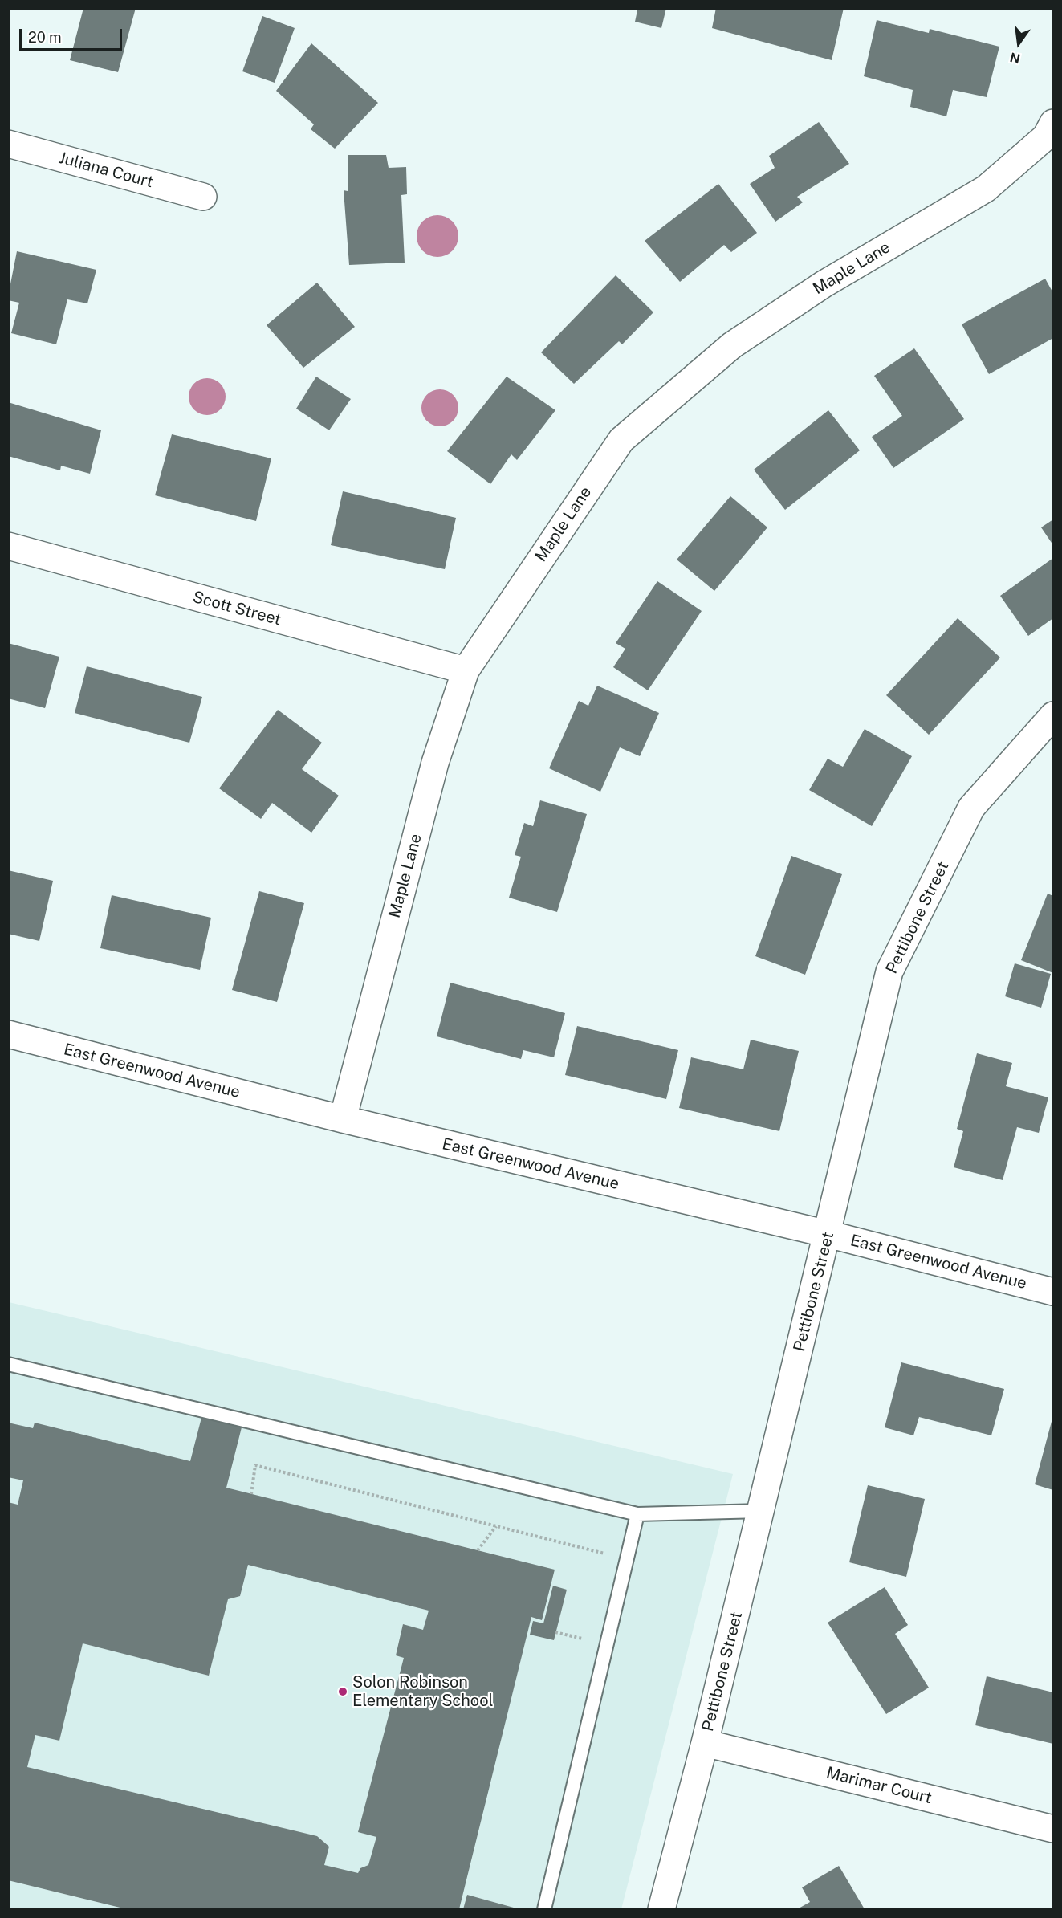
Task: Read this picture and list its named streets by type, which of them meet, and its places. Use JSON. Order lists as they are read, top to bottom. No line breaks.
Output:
{"streets":{"street":["Juliana Court","Maple Lane","Scott Street","Pettibone Street","East Greenwood Avenue","Marimar Court"]},"crossings":[["Maple Lane","Scott Street"],["Maple Lane","East Greenwood Avenue"],["Pettibone Street","East Greenwood Avenue"],["Pettibone Street","Marimar Court"]],"places":["Solon Robinson Elementary School"],"scale_bar":"20 m","north":"bottom"}
